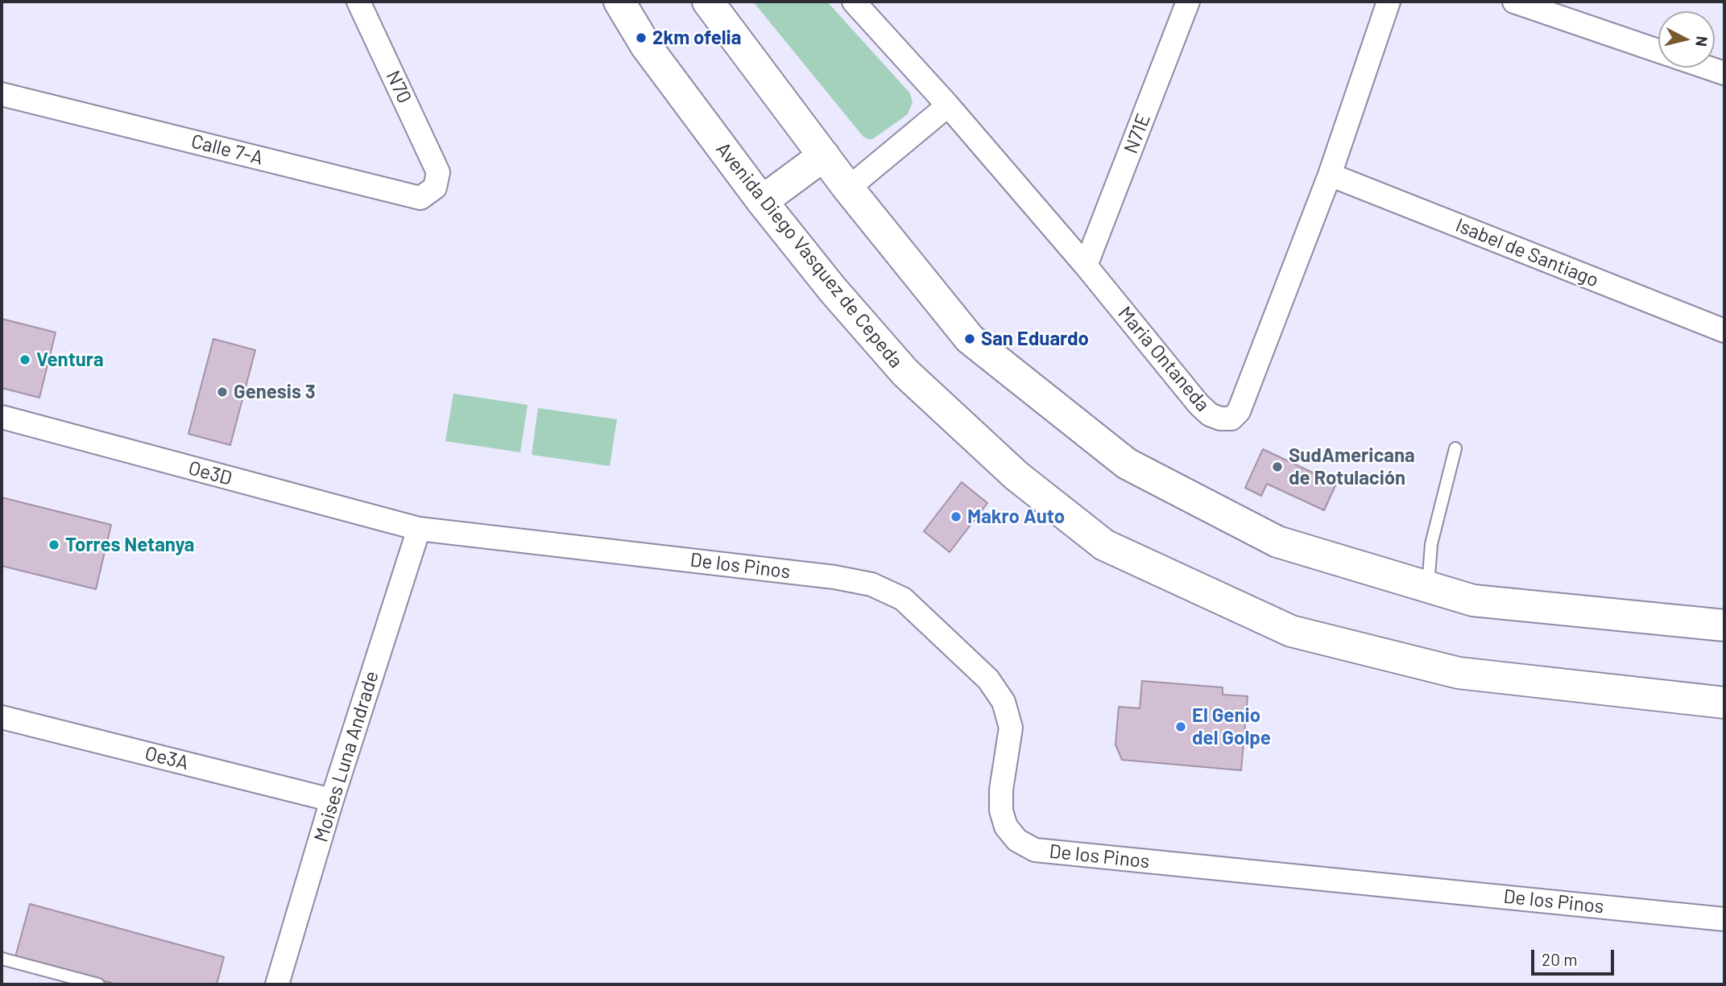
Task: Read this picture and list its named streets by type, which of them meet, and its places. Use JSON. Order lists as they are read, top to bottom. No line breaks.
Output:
{"streets":{"main road":["Avenida Diego Vasquez de Cepeda"],"street":["N70","N71E","Calle 7-A","Isabel de Santiago","Maria Ontaneda","Oe3D","De los Pinos","Moises Luna Andrade","Oe3A"]},"crossings":[["N70","Calle 7-A"],["N71E","Maria Ontaneda"],["Isabel de Santiago","Maria Ontaneda"],["Oe3D","De los Pinos"],["Oe3D","Moises Luna Andrade"],["De los Pinos","Moises Luna Andrade"],["Moises Luna Andrade","Oe3A"]],"places":["2km ofelia","San Eduardo","Ventura","Genesis 3","SudAmericana de Rotulación","Makro Auto","Torres Netanya","El Genio del Golpe"],"scale_bar":"20 m","north":"right"}
